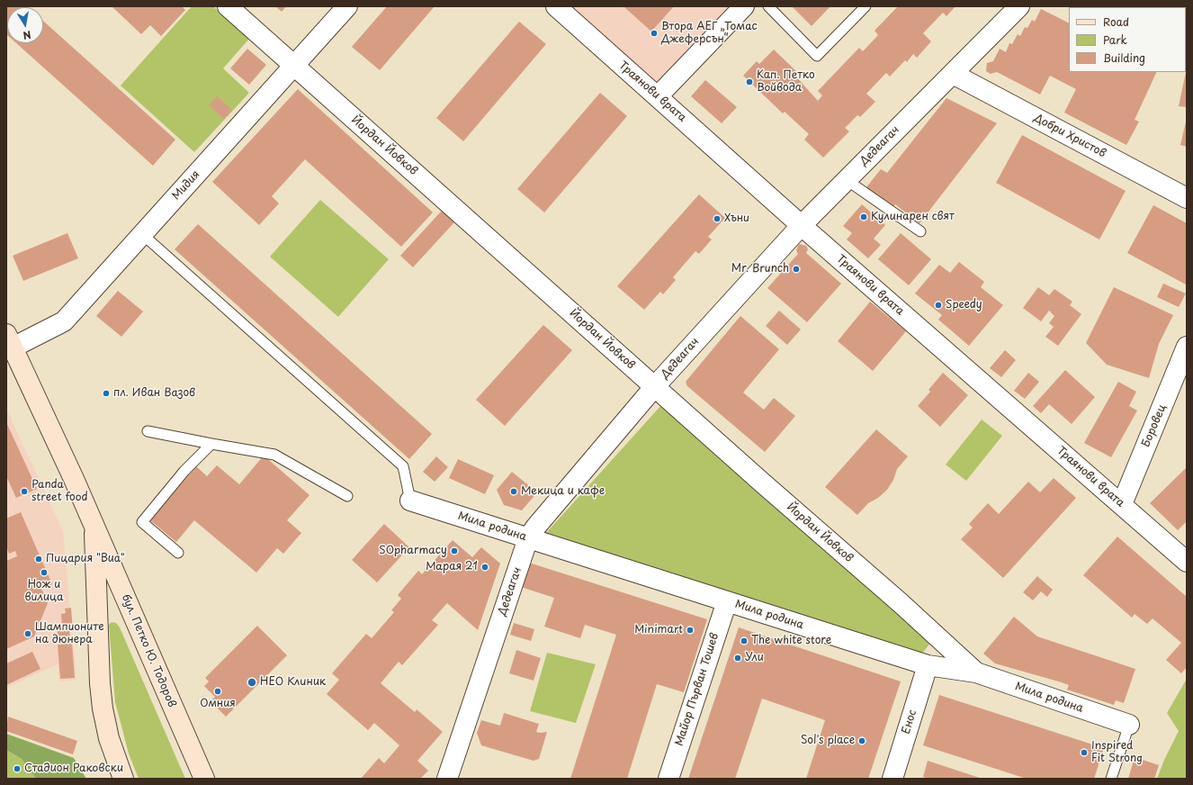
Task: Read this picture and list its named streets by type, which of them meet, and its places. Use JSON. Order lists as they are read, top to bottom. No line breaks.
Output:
{"streets":{"main road":["бул. Петко Ю. Тодоров"],"street":["Траянови врата","Добри Христов","Йордан Йовков","Дедеагач","Мидия","Боровец","Мила родина","Майор Първан Тошев","Енос"]},"crossings":[["Траянови врата","Дедеагач"],["Траянови врата","Боровец"],["Добри Христов","Дедеагач"],["Йордан Йовков","Дедеагач"],["Йордан Йовков","Мидия"],["Йордан Йовков","Мила родина"],["Дедеагач","Мила родина"],["Мидия","бул. Петко Ю. Тодоров"],["Мила родина","Майор Първан Тошев"],["Мила родина","Енос"]],"places":["Втора АЕГ „Томас Джеферсън“","Кап. Петко Войвода","Кулинарен свят","Хъни","Mr. Brunch","Speedy","пл. Иван Вазов","Panda street food","Мекица и кафе","SOpharmacy","Пицария \"Виа\"","Марая 21","Нож и вилица","Minimart","Шампионите на дюнера","The white store","Ули","НЕО Клиник","Омния","Sol's place","Inspired Fit Strong","Стадион Раковски"],"legend":["Road","Park","Building"],"north":"bottom"}
